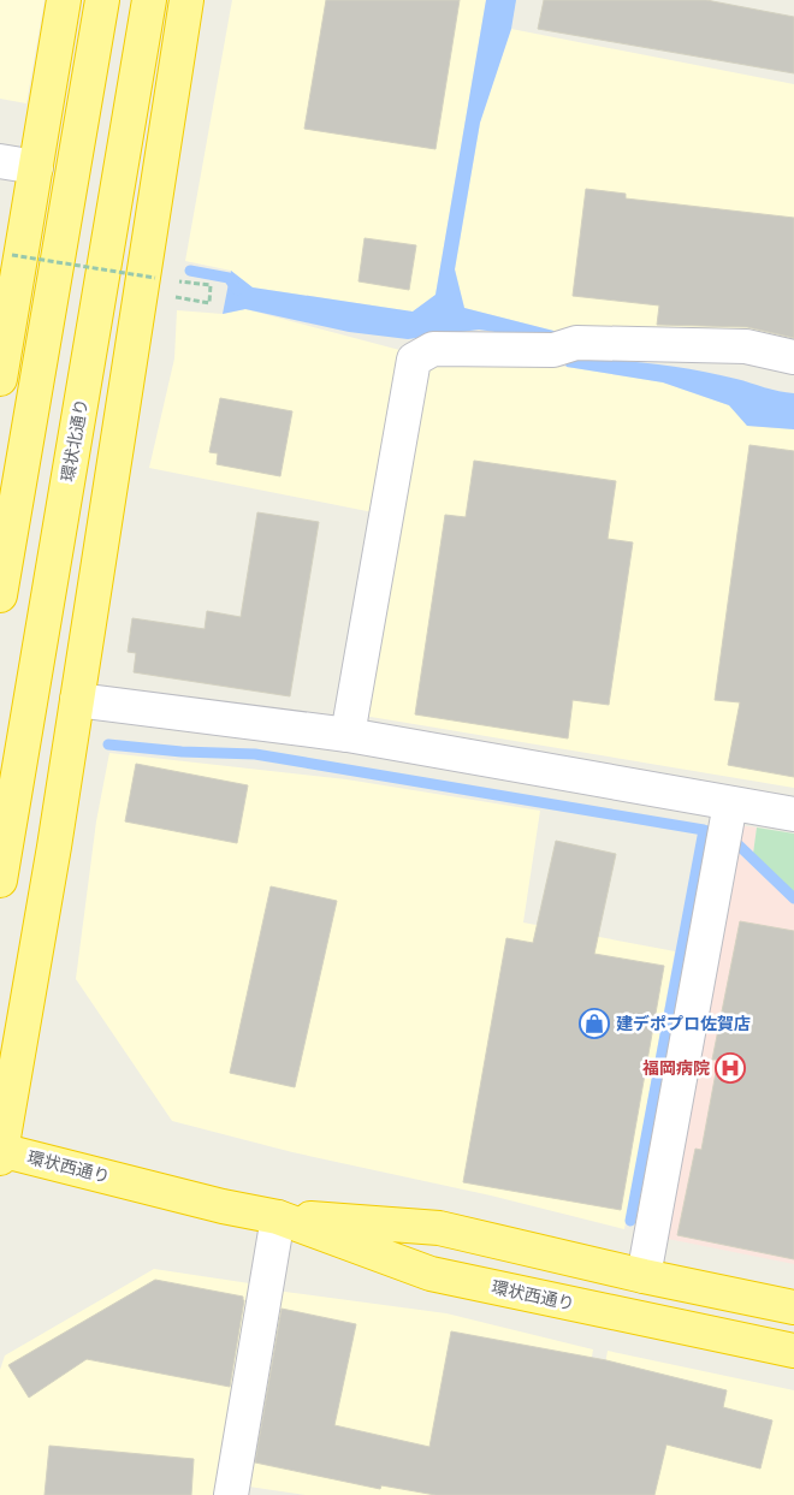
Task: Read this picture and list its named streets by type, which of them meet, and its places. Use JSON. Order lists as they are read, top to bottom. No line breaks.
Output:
{"streets":{"highway":["環状北通り","環状西通り"]},"places":{"shop":["建デポプロ佐賀店"],"hospital":["福岡病院"]}}
